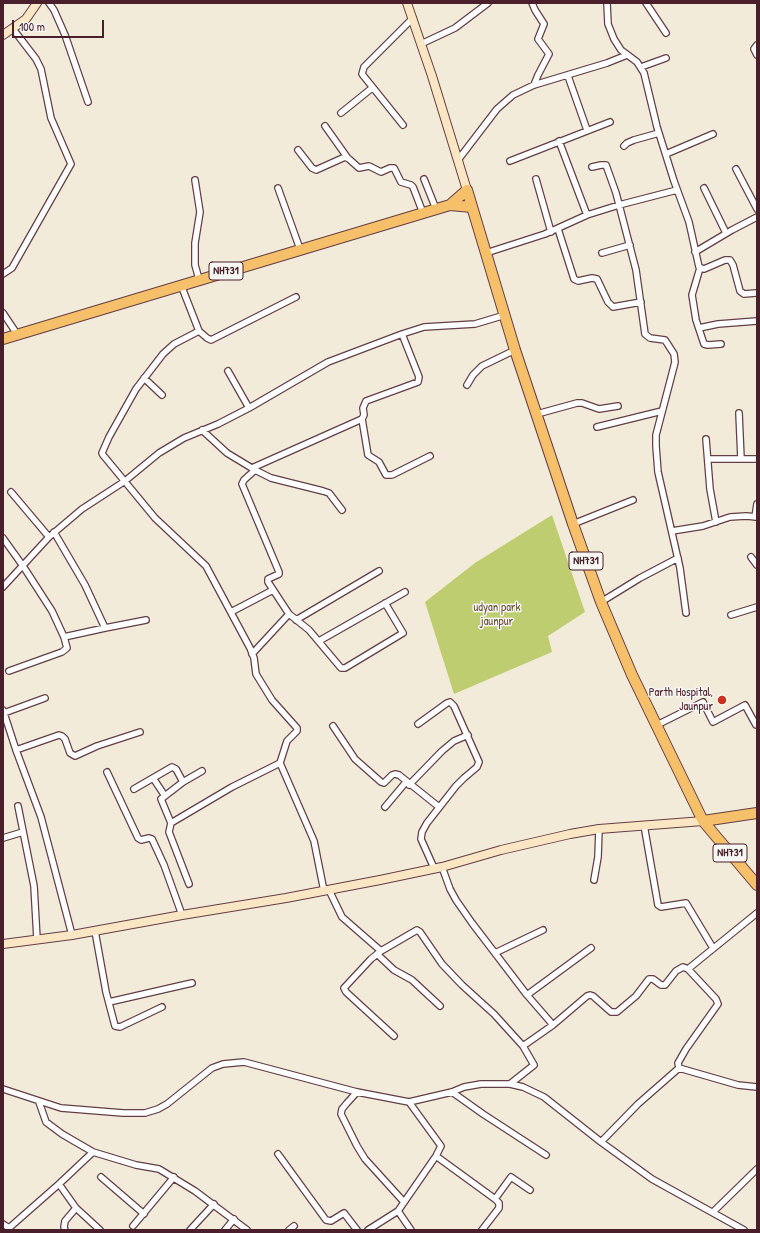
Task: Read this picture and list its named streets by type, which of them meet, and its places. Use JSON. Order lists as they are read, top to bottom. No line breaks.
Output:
{"streets":{"highway":["NH731"]},"parks":["udyan park jaunpur"],"places":["Parth Hospital, Jaunpur"],"scale_bar":"100 m"}
